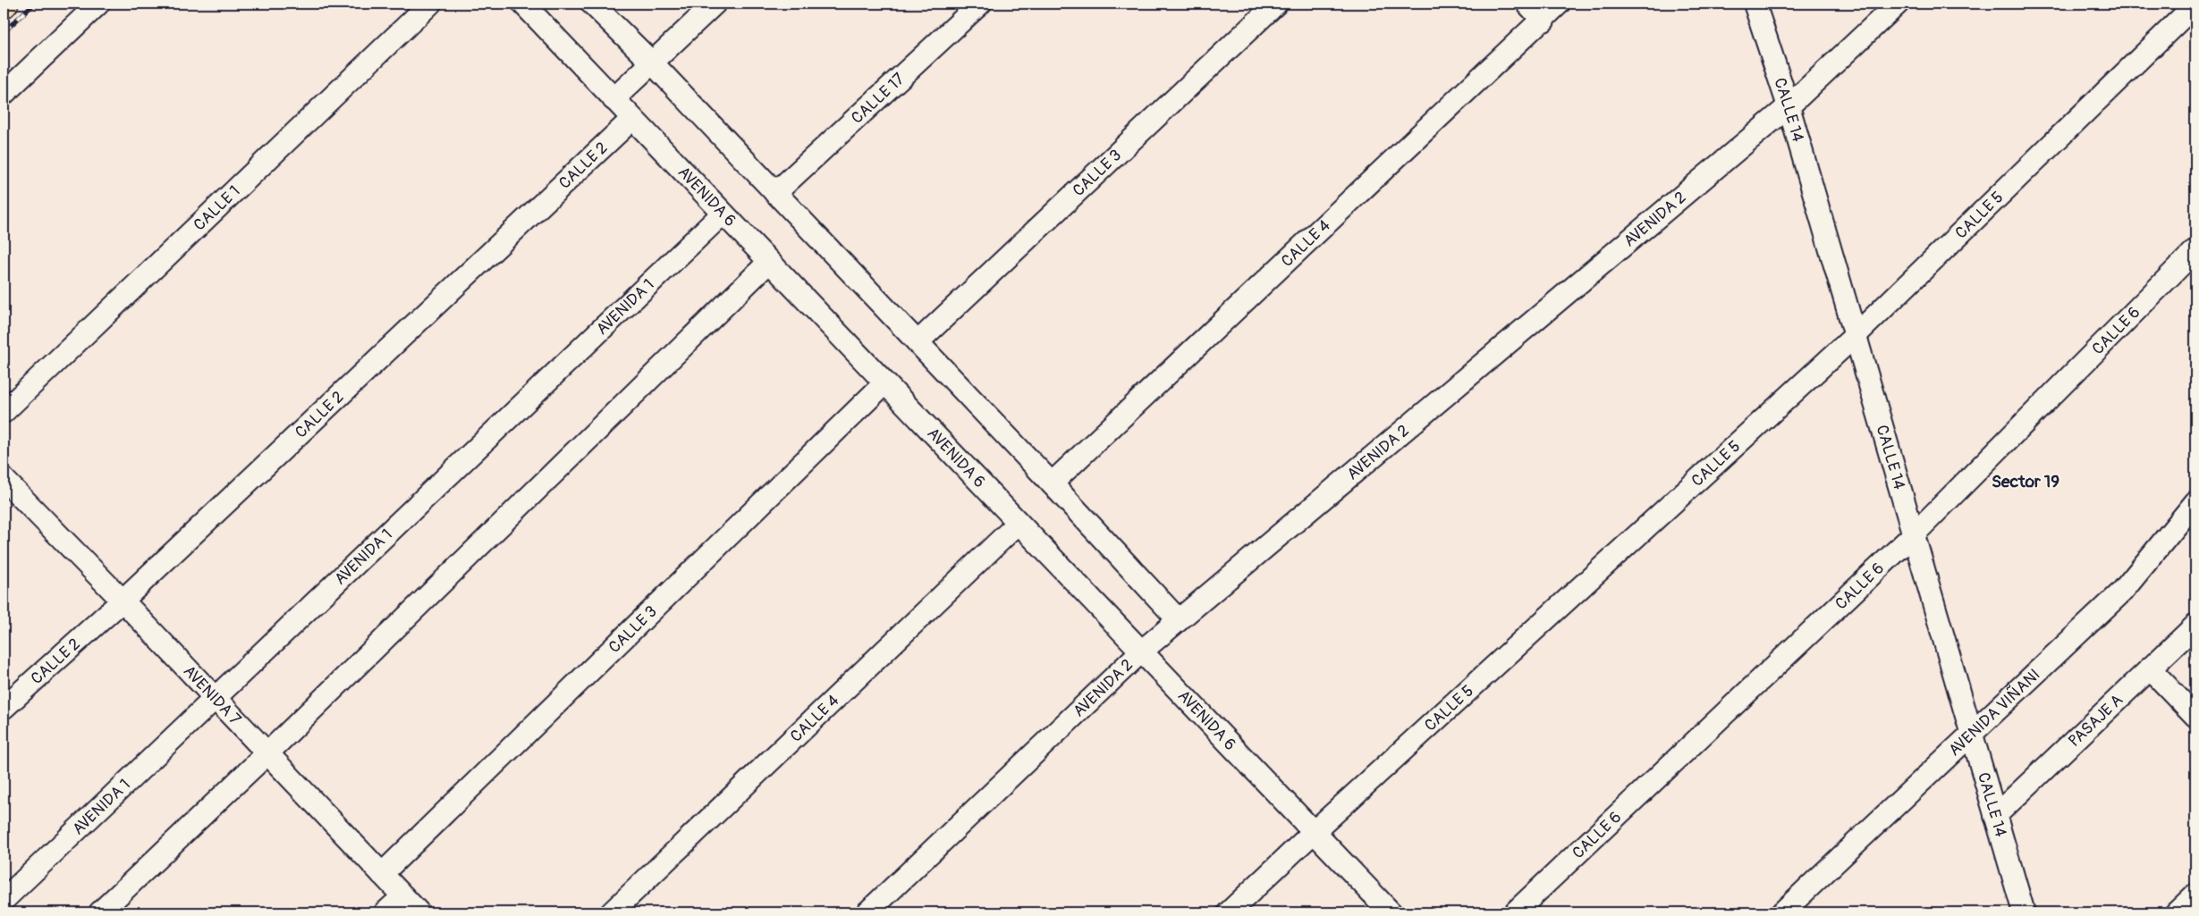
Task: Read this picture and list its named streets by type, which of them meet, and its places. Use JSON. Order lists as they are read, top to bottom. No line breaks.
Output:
{"streets":{"street":["CALLE 17","CALLE 14","CALLE 2","CALLE 3","AVENIDA 6","CALLE 1","CALLE 5","AVENIDA 2","CALLE 4","AVENIDA 1","CALLE 6","AVENIDA 7","AVENIDA VIÑANI","PASAJE A"]},"crossings":[["CALLE 14","CALLE 5"],["CALLE 14","AVENIDA 2"],["CALLE 14","CALLE 6"],["CALLE 14","AVENIDA VIÑANI"],["CALLE 14","PASAJE A"],["CALLE 2","AVENIDA 6"],["CALLE 2","AVENIDA 7"],["CALLE 3","AVENIDA 6"],["CALLE 3","AVENIDA 7"],["AVENIDA 6","CALLE 5"],["AVENIDA 6","AVENIDA 2"],["AVENIDA 6","CALLE 4"],["AVENIDA 6","AVENIDA 1"],["AVENIDA 1","AVENIDA 7"]],"districts":["Sector 19"]}
